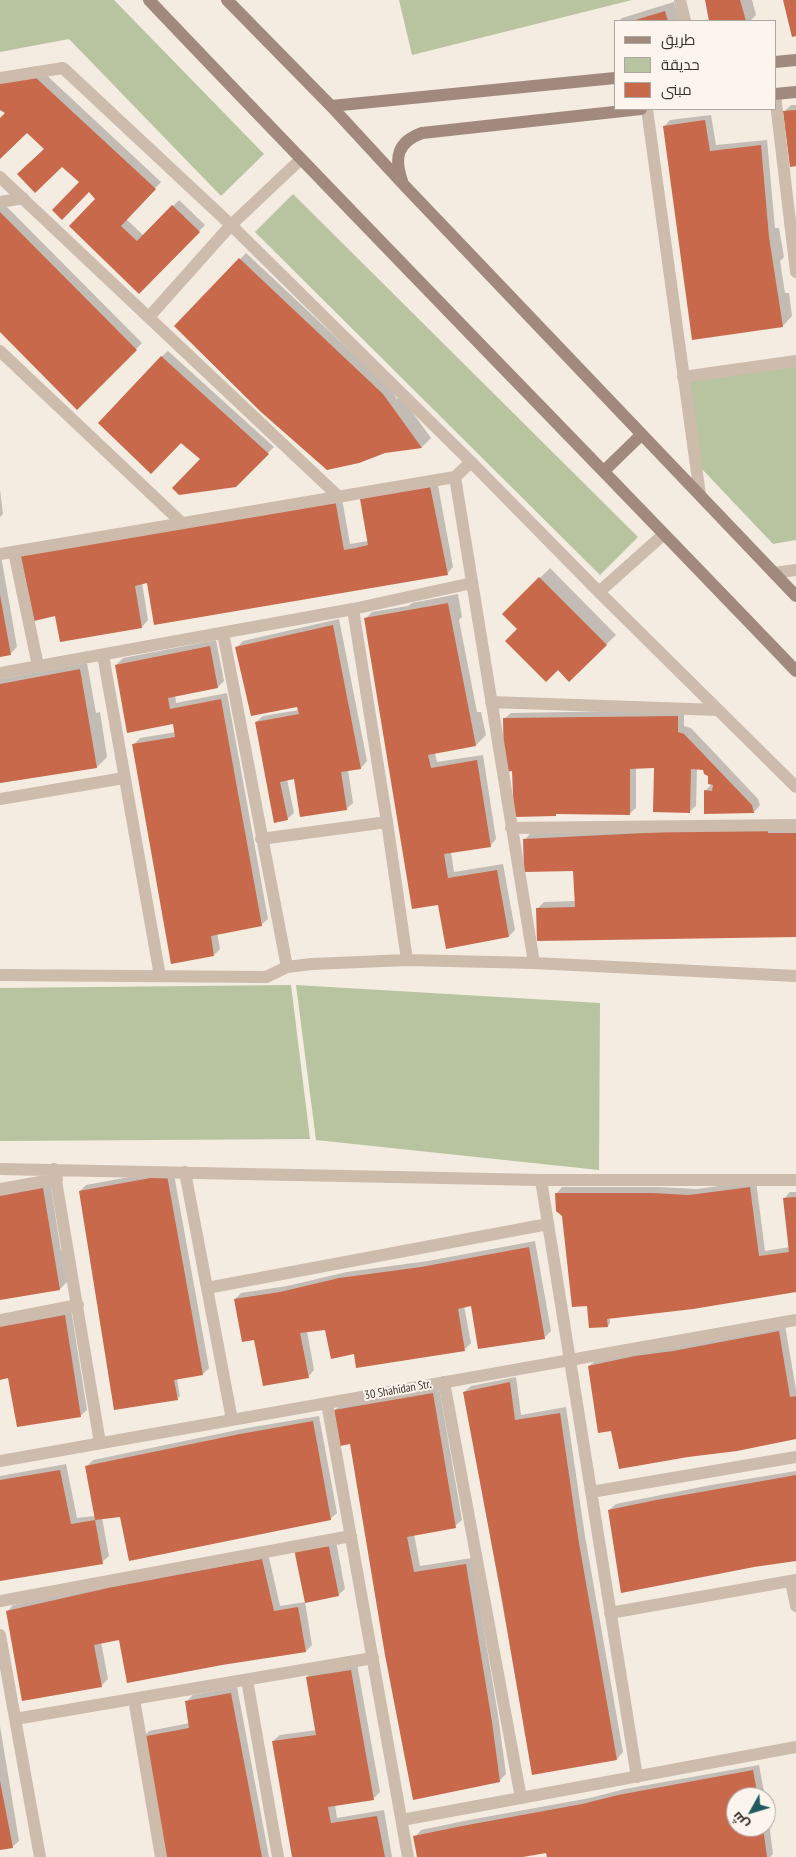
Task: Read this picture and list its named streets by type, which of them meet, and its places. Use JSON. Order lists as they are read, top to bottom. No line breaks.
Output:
{"streets":{"street":["30 Shahidan Str."]},"legend":["طريق","حديقة","مبنى"],"north":"bottom left"}
